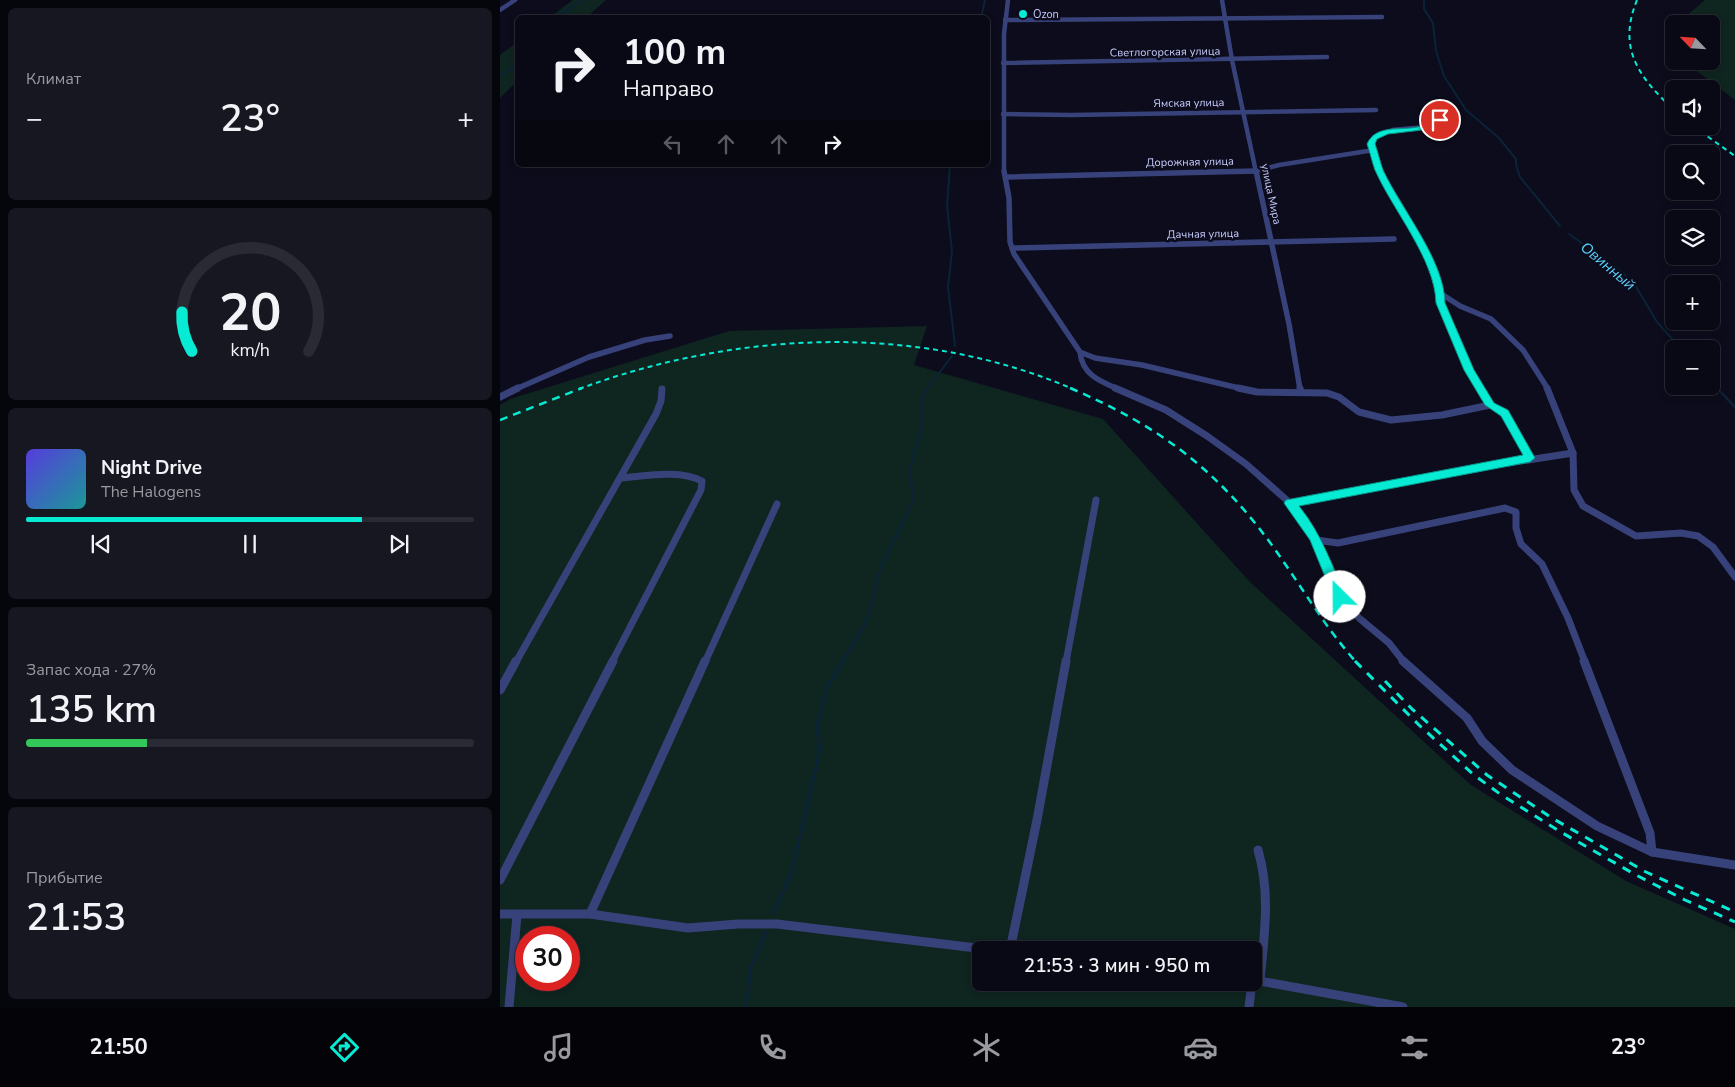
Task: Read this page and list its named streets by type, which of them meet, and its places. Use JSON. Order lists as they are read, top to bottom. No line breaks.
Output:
{"streets":{"street":["Светлогорская улица","Ямская улица","Дорожная улица","улица Мира","Дачная улица"]},"crossings":[["Светлогорская улица","улица Мира"],["Ямская улица","улица Мира"],["Дорожная улица","улица Мира"],["улица Мира","Дачная улица"]],"water":["Овинный"],"places":["Ozon"],"north":"top left","page":{"tile":["Климат",["Запас хода · 27%","135 km"],["Прибытие","21:53"]],"map_buttons":["+","−"],"turn":["100 m","Направо"],"heat":["−","23°","+"],"song":["Night Drive","The Halogens"],"limit":"30","trip":"21:53 · 3 мин · 950 m","tabs":["21:50","23°"],"gauge":["20","km/h"]}}
